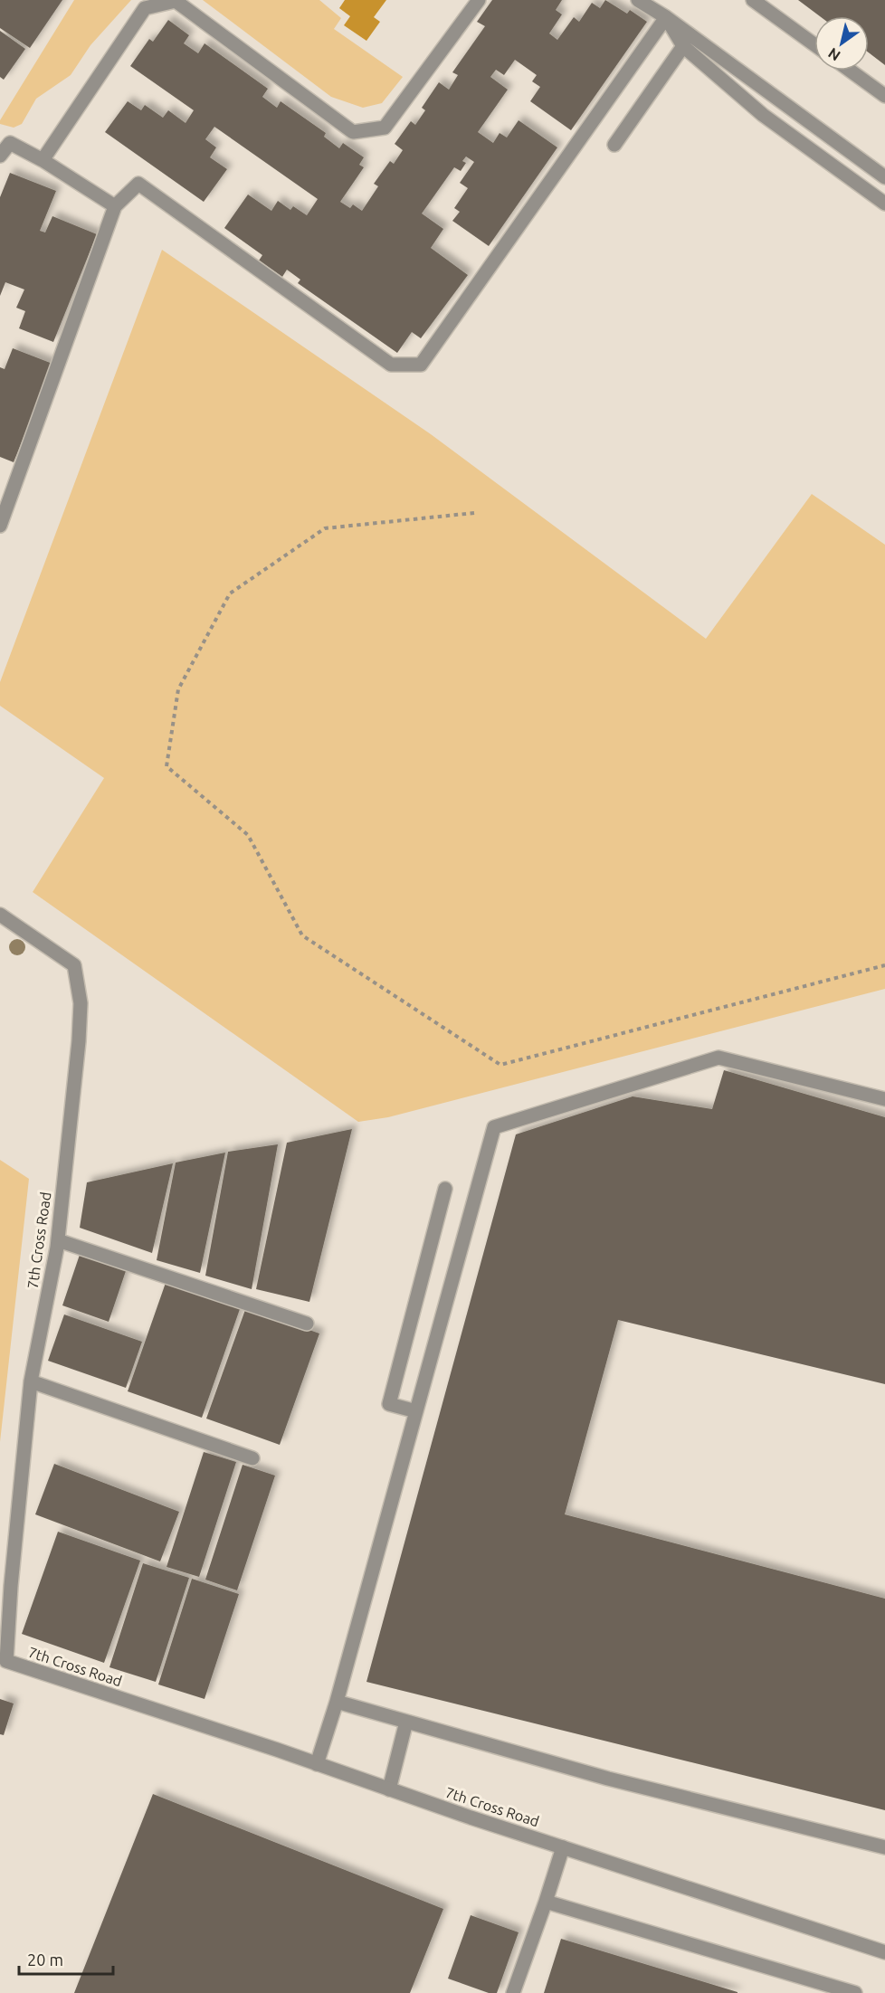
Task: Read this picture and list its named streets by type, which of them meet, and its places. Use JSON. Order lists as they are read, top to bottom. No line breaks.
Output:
{"streets":{"street":["7th Cross Road"]},"scale_bar":"20 m","north":"bottom left"}
